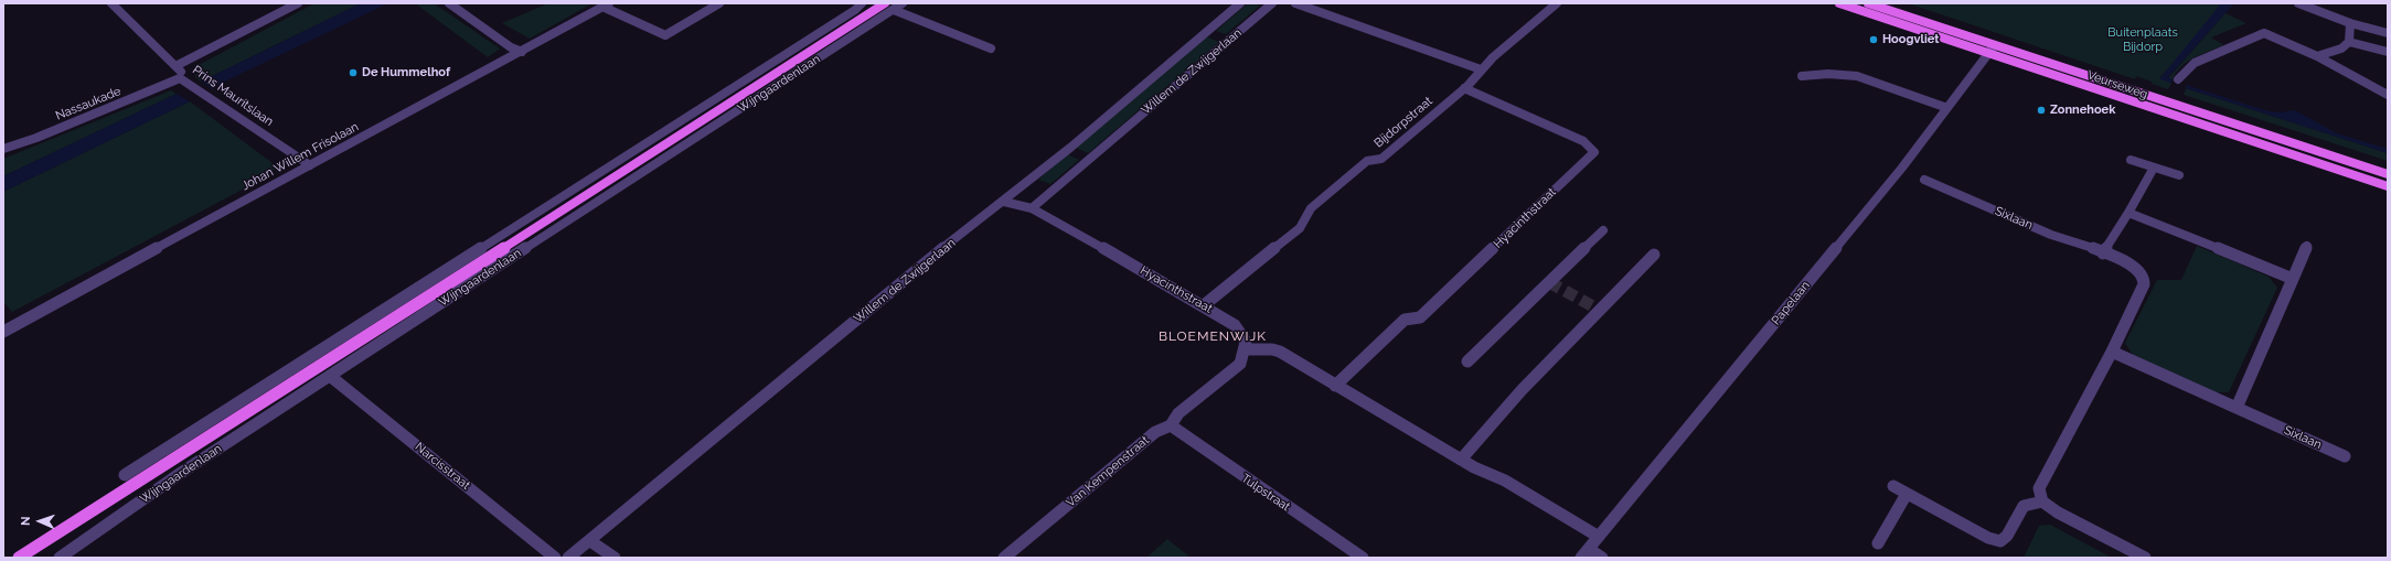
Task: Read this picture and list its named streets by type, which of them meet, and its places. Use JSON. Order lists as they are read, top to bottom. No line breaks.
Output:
{"streets":{"main road":["Wijngaardenlaan","Veurseweg"],"street":["Willem de Zwijgerlaan","Prins Mauritslaan","Nassaukade","Bijdorpstraat","Johan Willem Frisolaan","Hyacinthstraat","Sixlaan","Papelaan","Narcisstraat","Van Kempenstraat","Tulpstraat"]},"crossings":[["Willem de Zwijgerlaan","Hyacinthstraat"],["Wijngaardenlaan","Narcisstraat"],["Veurseweg","Papelaan"],["Prins Mauritslaan","Nassaukade"],["Prins Mauritslaan","Johan Willem Frisolaan"],["Bijdorpstraat","Hyacinthstraat"],["Hyacinthstraat","Van Kempenstraat"],["Van Kempenstraat","Tulpstraat"]],"districts":["BLOEMENWIJK"],"parks":["Buitenplaats Bijdorp"],"places":["Hoogvliet","De Hummelhof","Zonnehoek"],"north":"left"}
